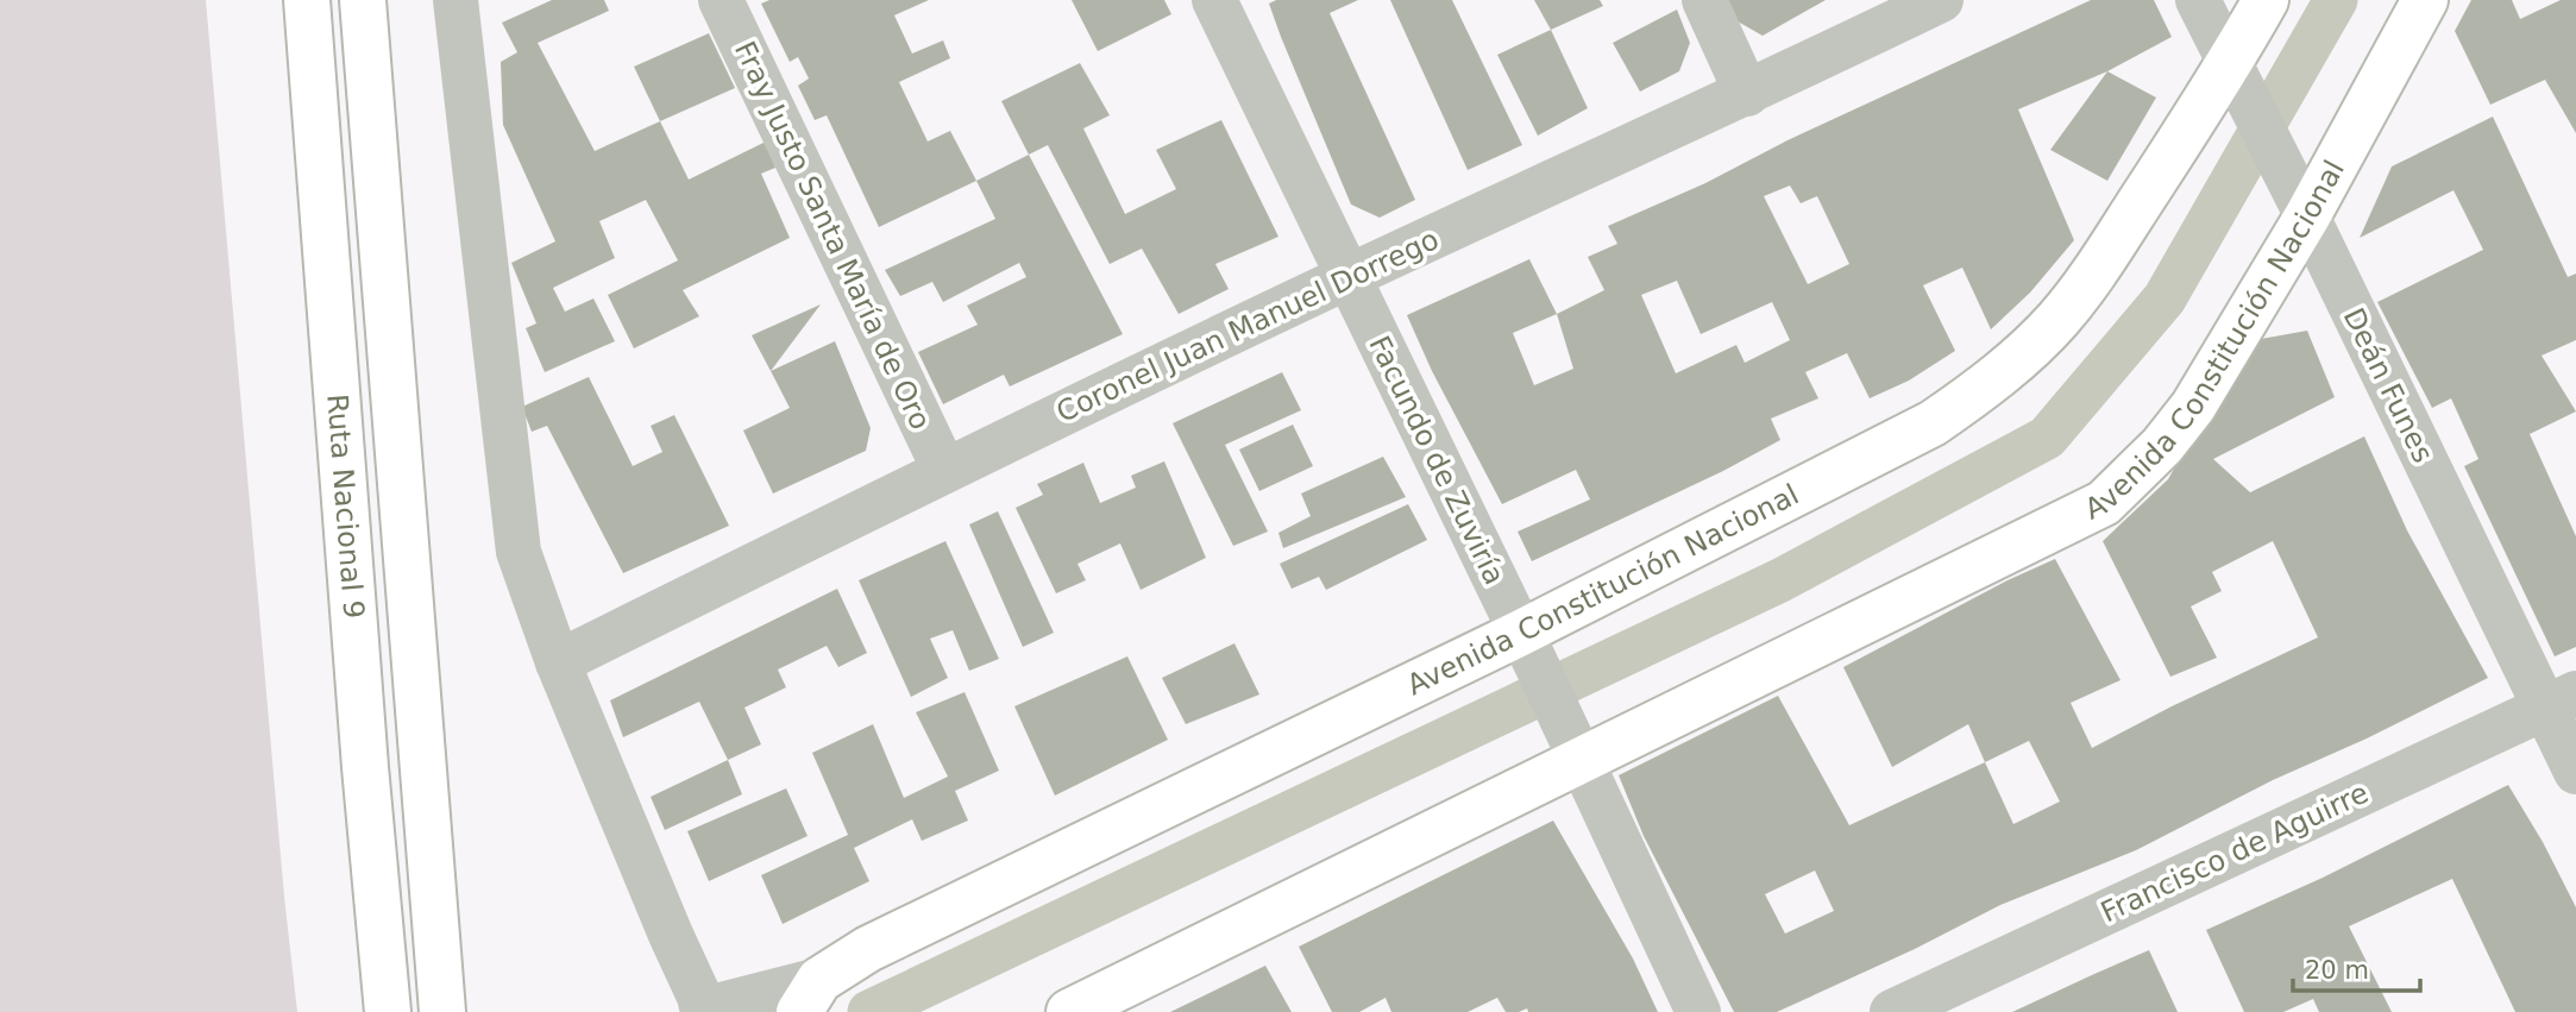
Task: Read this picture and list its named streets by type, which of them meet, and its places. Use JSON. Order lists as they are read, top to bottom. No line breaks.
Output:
{"streets":{"main road":["Avenida Constitución Nacional","Ruta Nacional 9"],"street":["Fray Justo Santa María de Oro","Coronel Juan Manuel Dorrego","Deán Funes","Facundo de Zuviría","Francisco de Aguirre"]},"crossings":[["Fray Justo Santa María de Oro","Coronel Juan Manuel Dorrego"],["Coronel Juan Manuel Dorrego","Facundo de Zuviría"],["Avenida Constitución Nacional","Deán Funes"],["Avenida Constitución Nacional","Facundo de Zuviría"],["Deán Funes","Francisco de Aguirre"]],"scale_bar":"20 m"}
